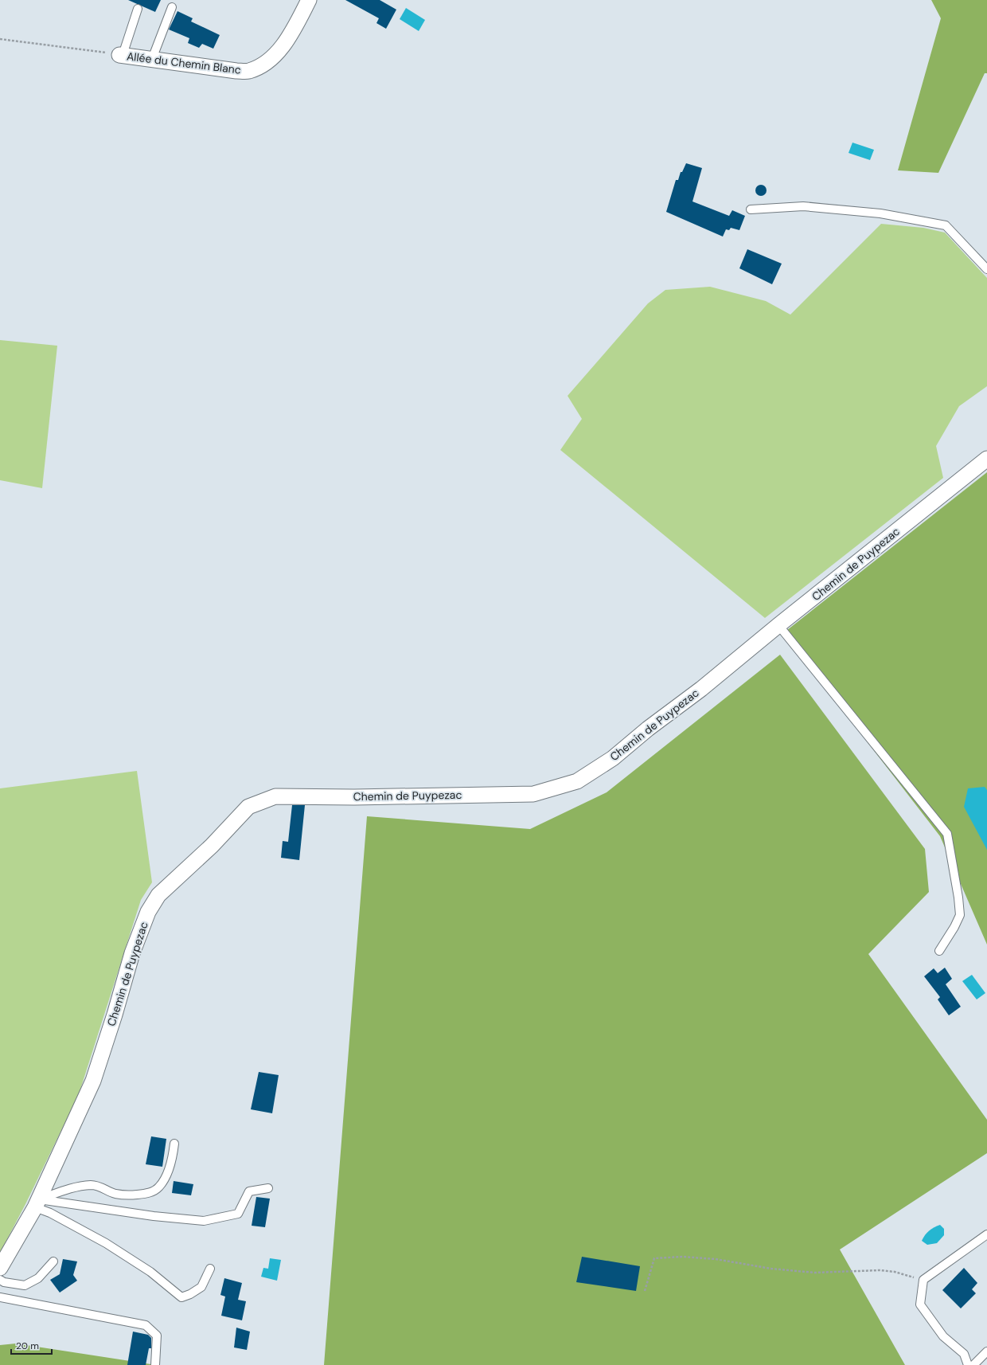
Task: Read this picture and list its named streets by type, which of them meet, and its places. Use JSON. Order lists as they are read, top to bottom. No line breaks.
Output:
{"streets":{"street":["Allée du Chemin Blanc","Chemin de Puypezac"]},"scale_bar":"20 m"}
